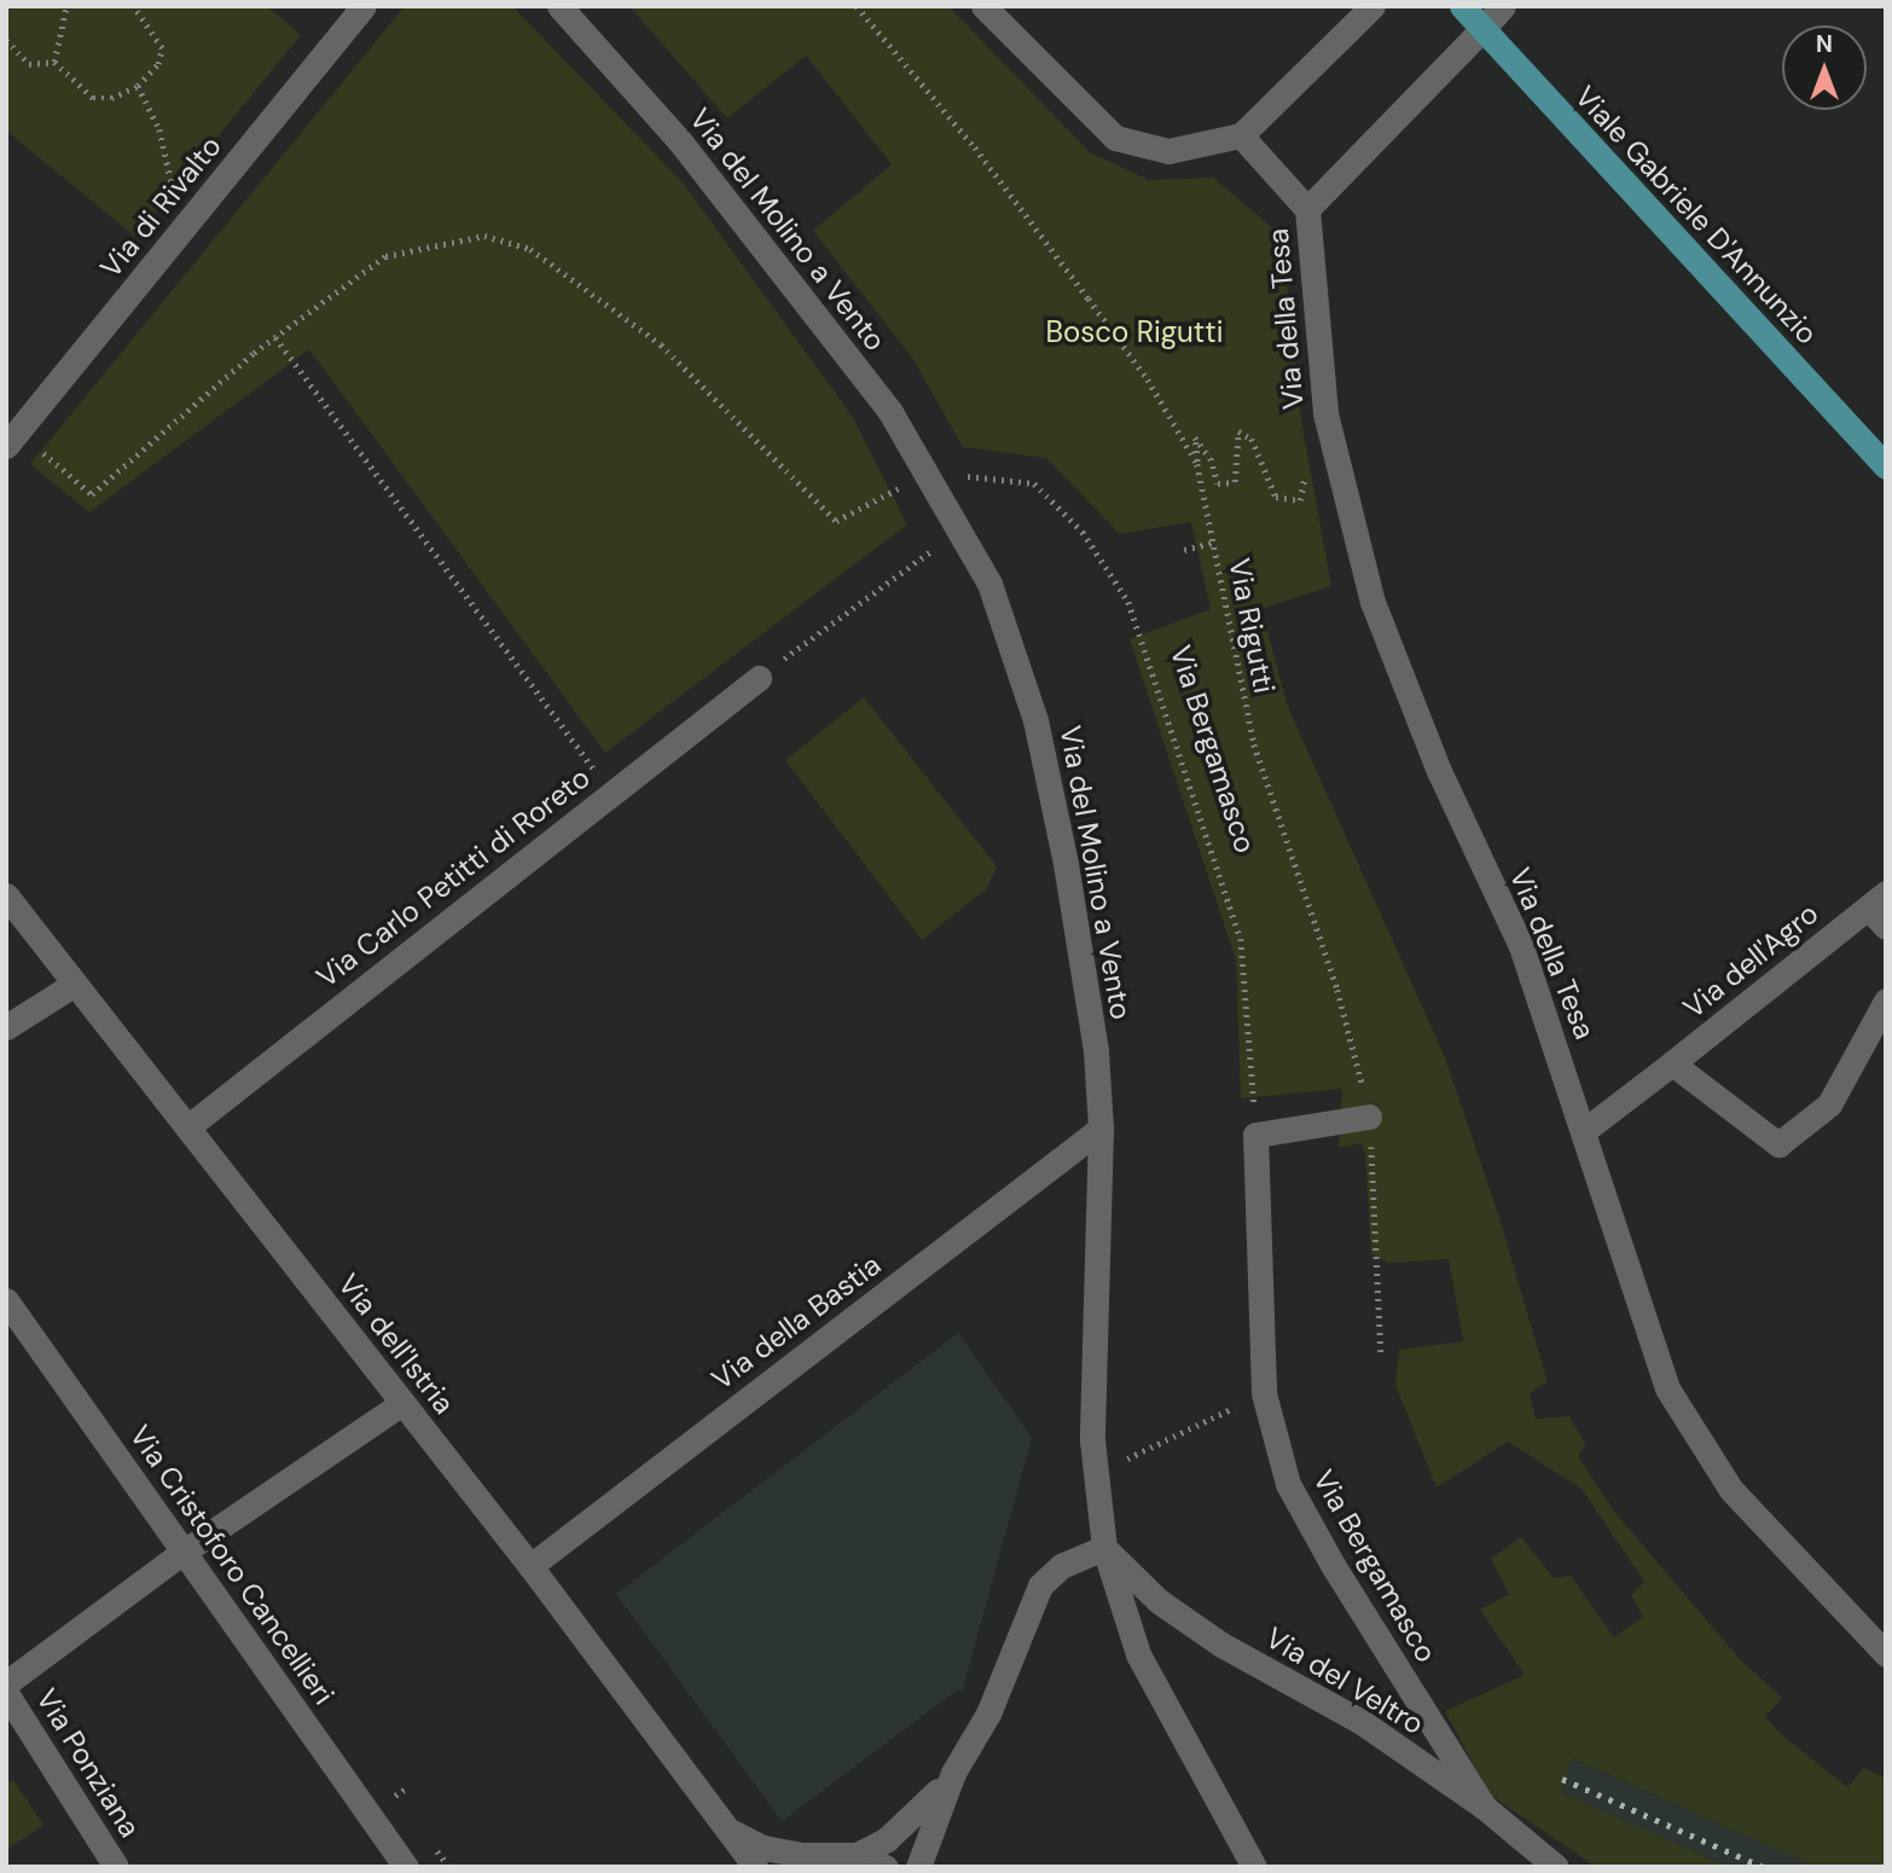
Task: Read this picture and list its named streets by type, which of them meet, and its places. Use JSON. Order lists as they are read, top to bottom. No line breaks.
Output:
{"streets":{"main road":["Viale Gabriele D'Annunzio"],"street":["Via di Rivalto","Via del Molino a Vento","Via della Tesa","Via Bergamasco","Via Carlo Petitti di Roreto","Via dell'Agro","Via della Bastia","Via dell'Istria","Via Cristoforo Cancellieri","Via del Veltro","Via Ponziana"],"path":["Via Rigutti"]},"crossings":[["Via del Molino a Vento","Via della Bastia"],["Via del Molino a Vento","Via del Veltro"],["Via della Tesa","Via dell'Agro"],["Via Bergamasco","Via del Veltro"],["Via Carlo Petitti di Roreto","Via dell'Istria"],["Via della Bastia","Via dell'Istria"]],"parks":["Bosco Rigutti"],"north":"top"}
